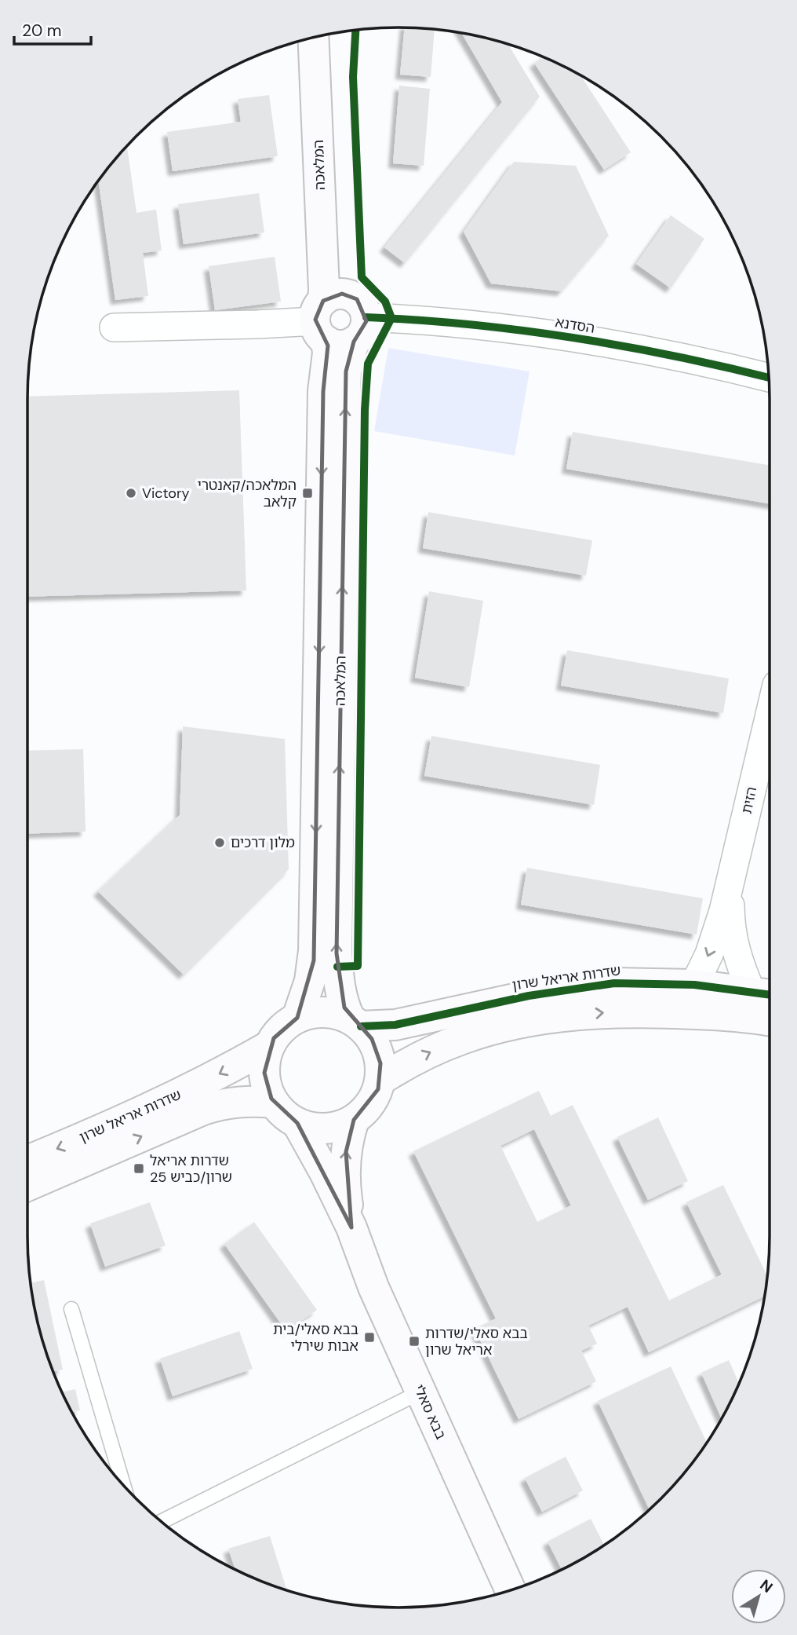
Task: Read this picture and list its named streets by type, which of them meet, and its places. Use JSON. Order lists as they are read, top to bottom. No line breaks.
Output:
{"streets":{"main road":["המלאכה","שדרות אריאל שרון","בבא סאלי"],"street":["הסדנא","הזית"]},"crossings":[["המלאכה","הסדנא"],["המלאכה","שדרות אריאל שרון"],["המלאכה","בבא סאלי"],["הזית","שדרות אריאל שרון"],["שדרות אריאל שרון","בבא סאלי"]],"places":{"other":["Victory","מלון דרכים"],"transit":["המלאכה/קאנטרי קלאב","שדרות אריאל שרון/כביש 25","בבא סאלי/בית אבות שירלי","בבא סאלי/שדרות אריאל שרון"]},"scale_bar":"20 m","north":"top right"}
